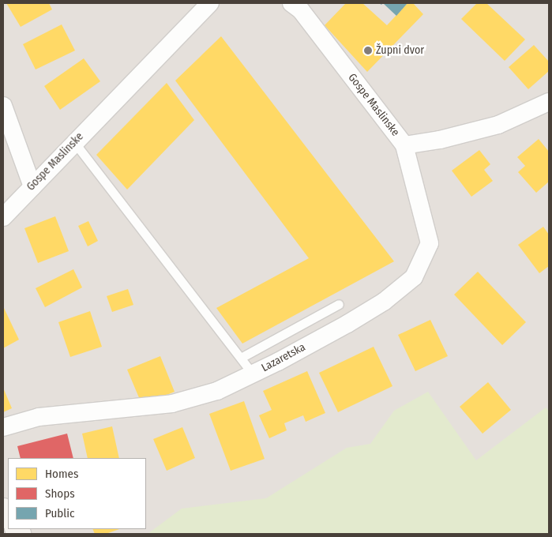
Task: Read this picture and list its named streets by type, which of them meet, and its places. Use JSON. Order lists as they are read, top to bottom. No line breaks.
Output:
{"streets":{"street":["Gospe Maslinske","Lazaretska"]},"crossings":[["Gospe Maslinske","Lazaretska"]],"places":["Župni dvor"],"legend":["Homes","Shops","Public"]}
